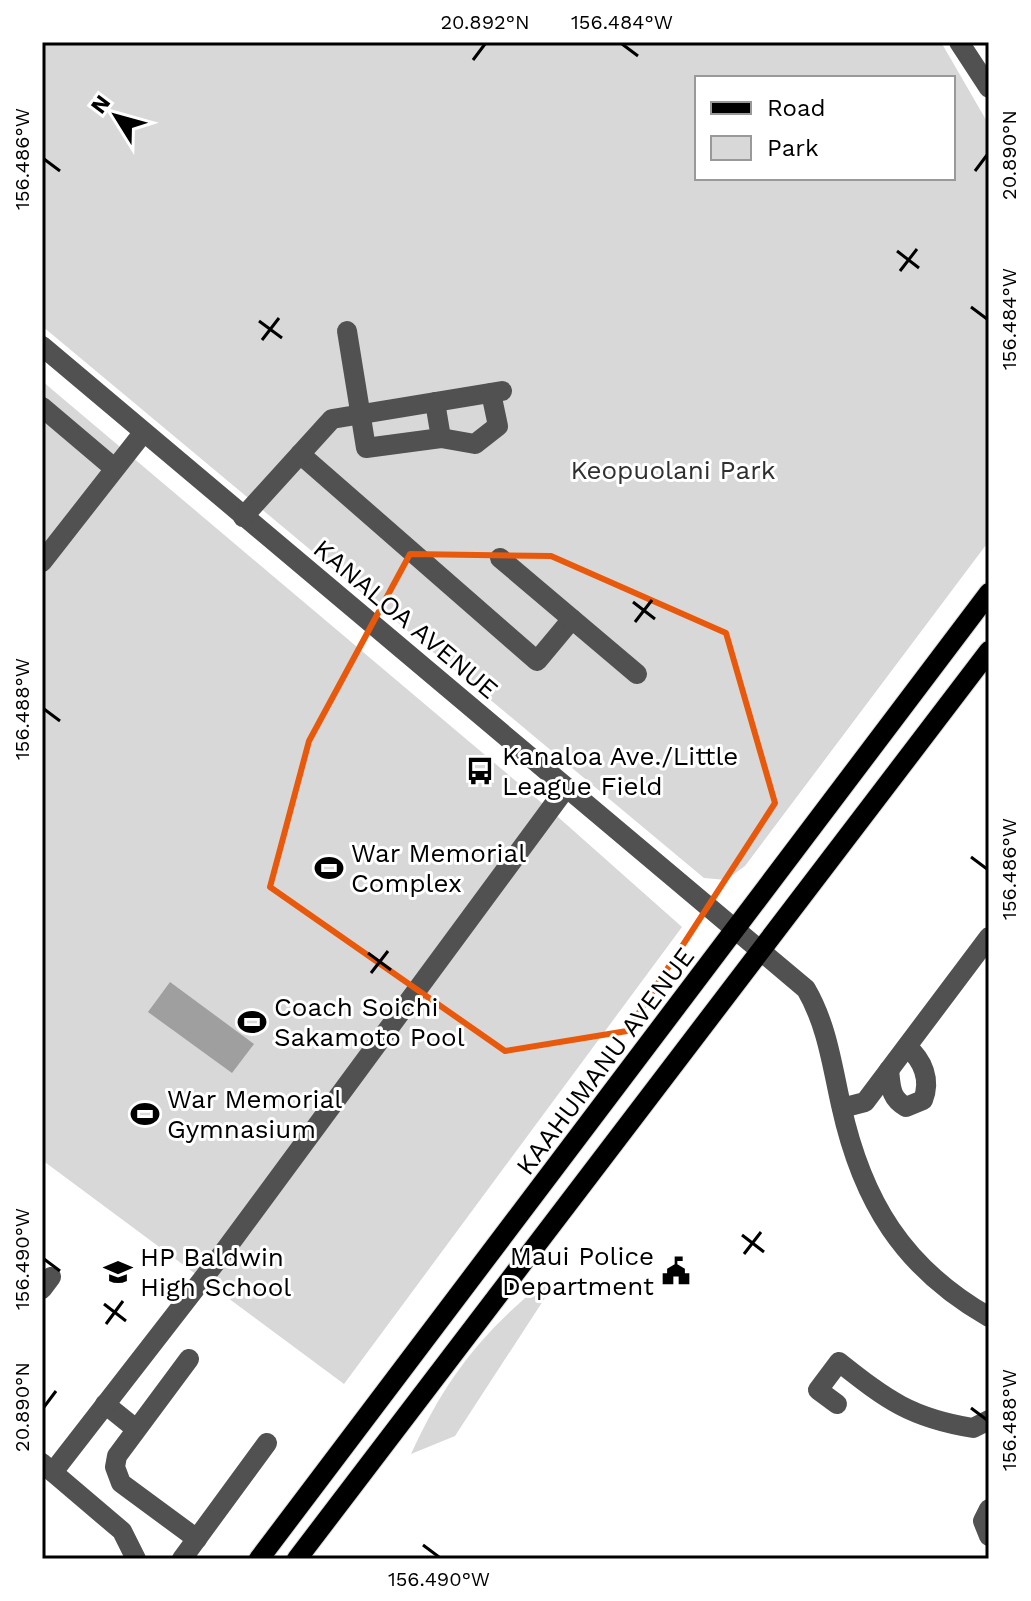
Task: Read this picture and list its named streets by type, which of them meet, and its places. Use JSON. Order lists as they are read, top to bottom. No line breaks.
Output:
{"streets":{"main road":["KAAHUMANU AVENUE"],"street":["KANALOA AVENUE"]},"crossings":[["KANALOA AVENUE","KAAHUMANU AVENUE"]],"parks":["Keopuolani Park"],"places":{"bus stop":["Kanaloa Ave./Little League Field"],"sports":["War Memorial Complex","Coach Soichi Sakamoto Pool","War Memorial Gymnasium"],"public building":["Maui Police Department"],"school or university":["HP Baldwin High School"]},"legend":["Road","Park"],"north":"top left","coordinates":["20.892°N","156.484°W","20.890°N","156.486°W","156.488°W","156.490°W"]}
